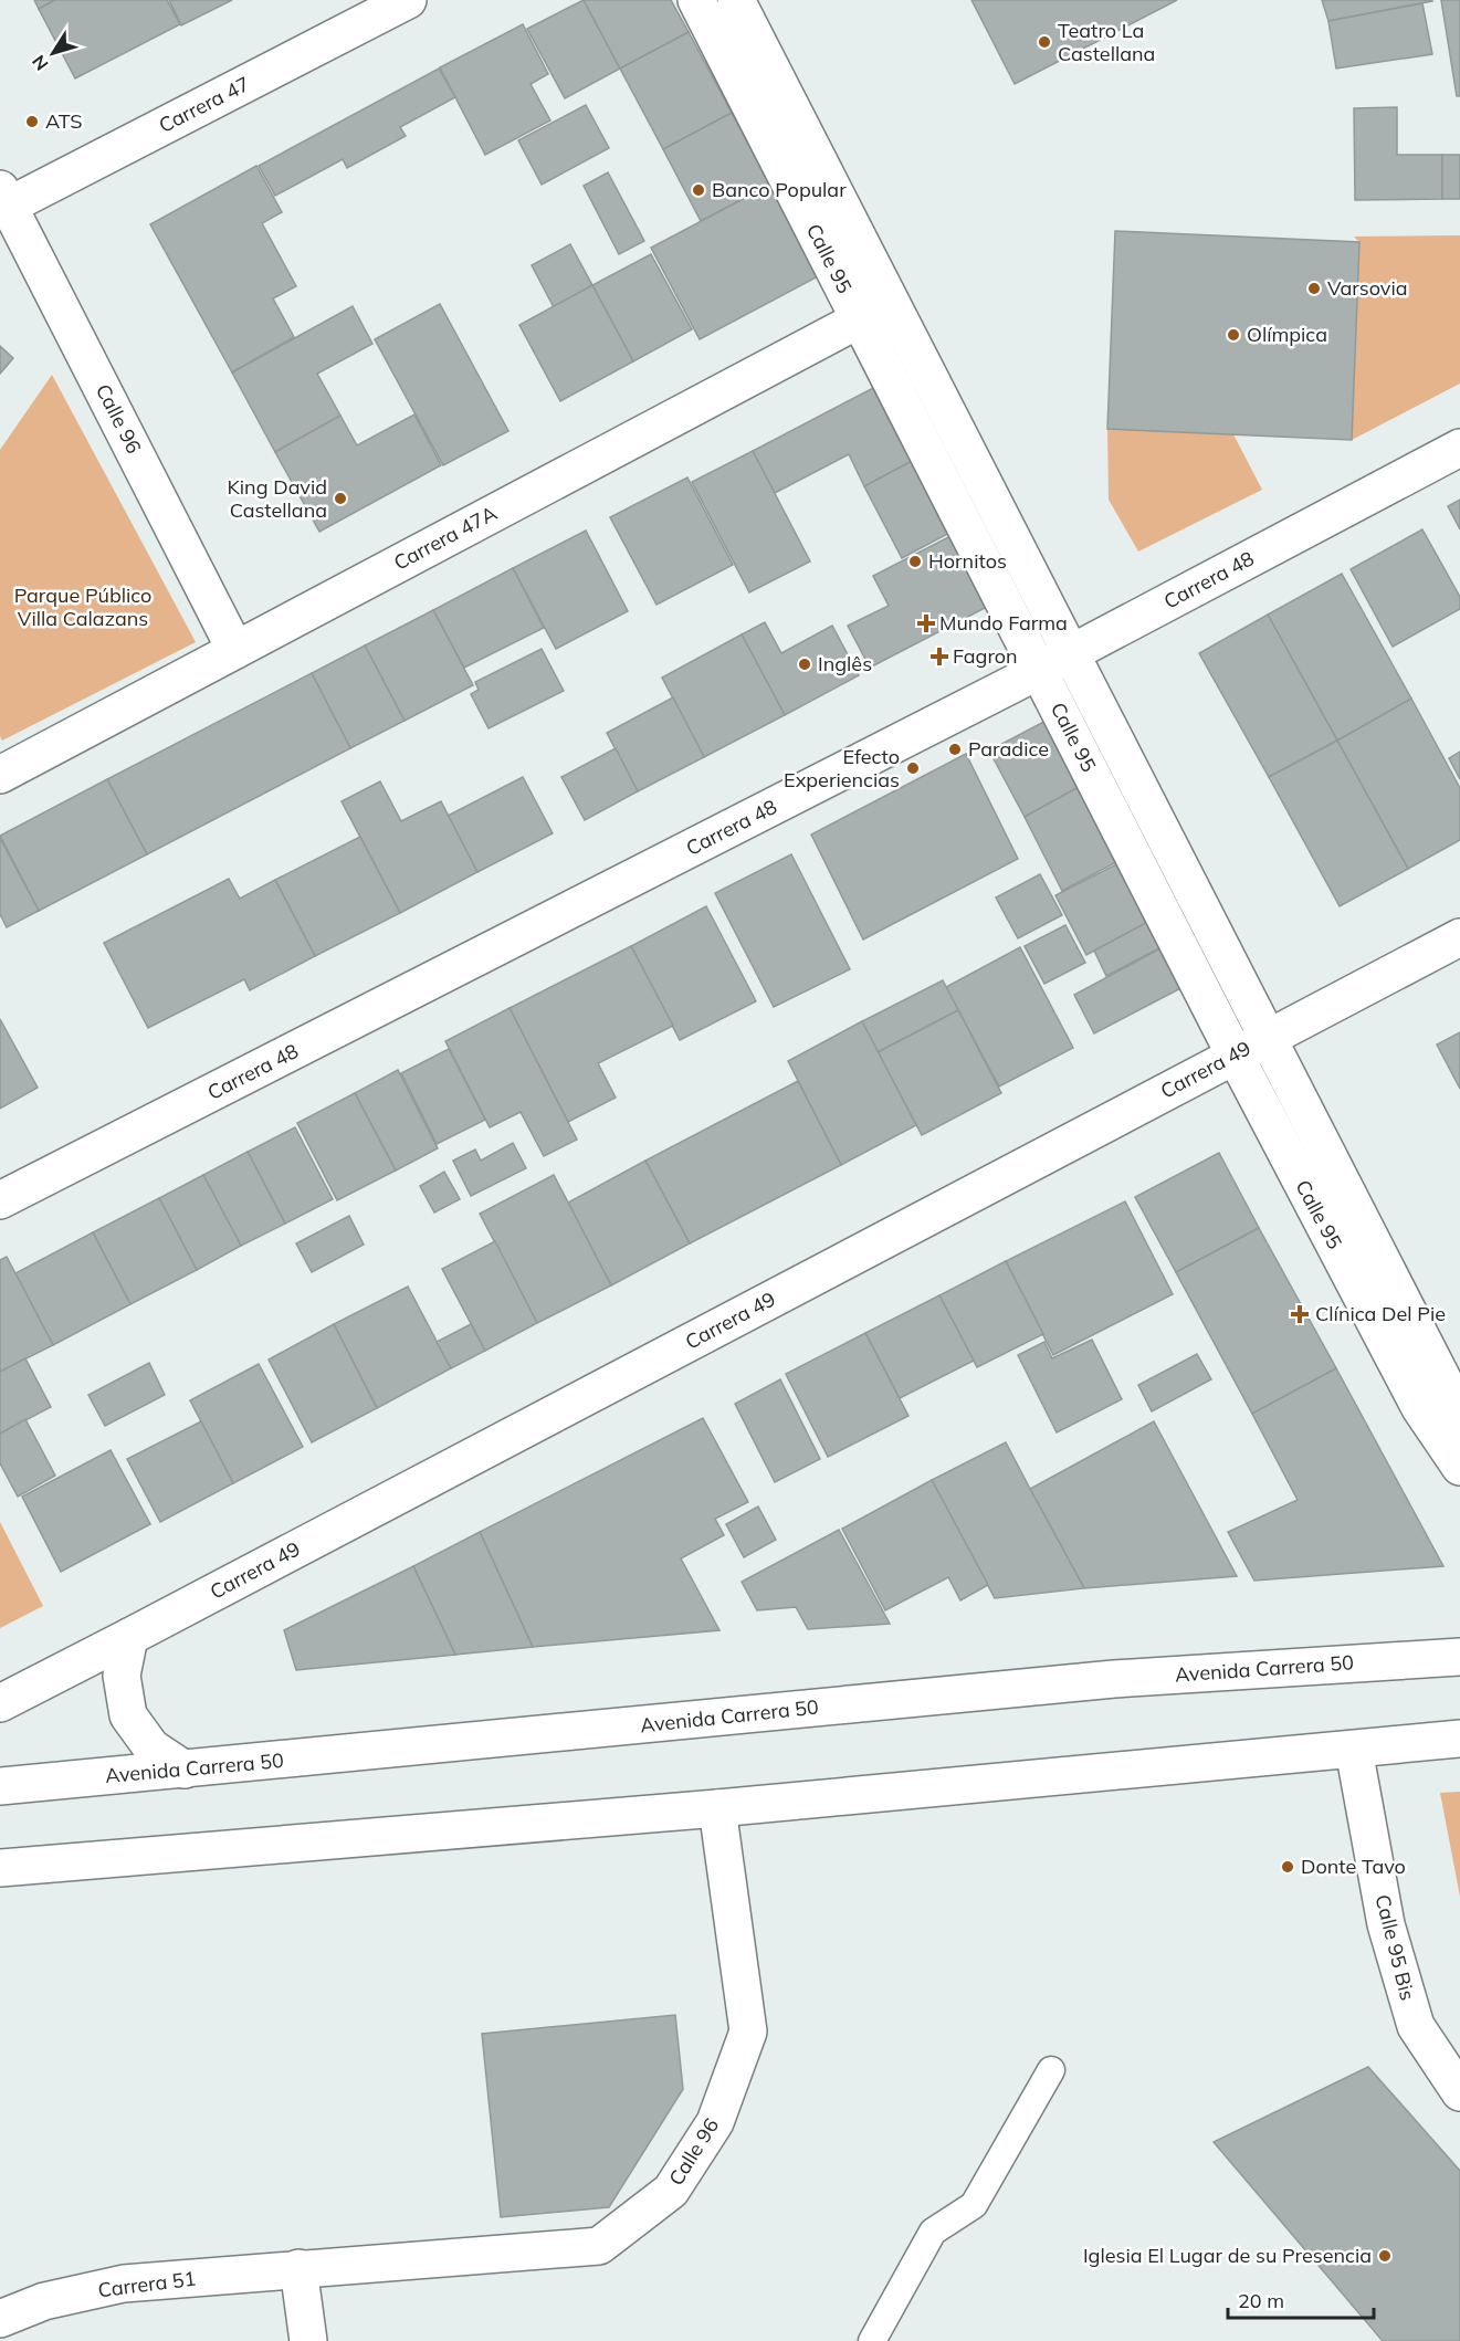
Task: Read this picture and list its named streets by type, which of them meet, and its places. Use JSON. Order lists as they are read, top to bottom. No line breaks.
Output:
{"streets":{"street":["Carrera 47","Calle 95","Calle 96","Carrera 47A","Carrera 48","Carrera 49","Avenida Carrera 50","Calle 95 Bis","Carrera 51"]},"crossings":[["Carrera 47","Calle 96"],["Calle 95","Carrera 47A"],["Calle 95","Carrera 48"],["Calle 95","Carrera 49"],["Calle 96","Carrera 47A"],["Calle 96","Carrera 51"]],"parks":["Parque Público Villa Calazans"],"places":{"other":["Teatro La Castellana","ATS","Banco Popular","Varsovia","Olímpica","King David Castellana","Hornitos","Inglês","Paradice","Efecto Experiencias","Donte Tavo","Iglesia El Lugar de su Presencia"],"health":["Mundo Farma","Fagron","Clínica Del Pie"]},"scale_bar":"20 m","north":"bottom left"}
